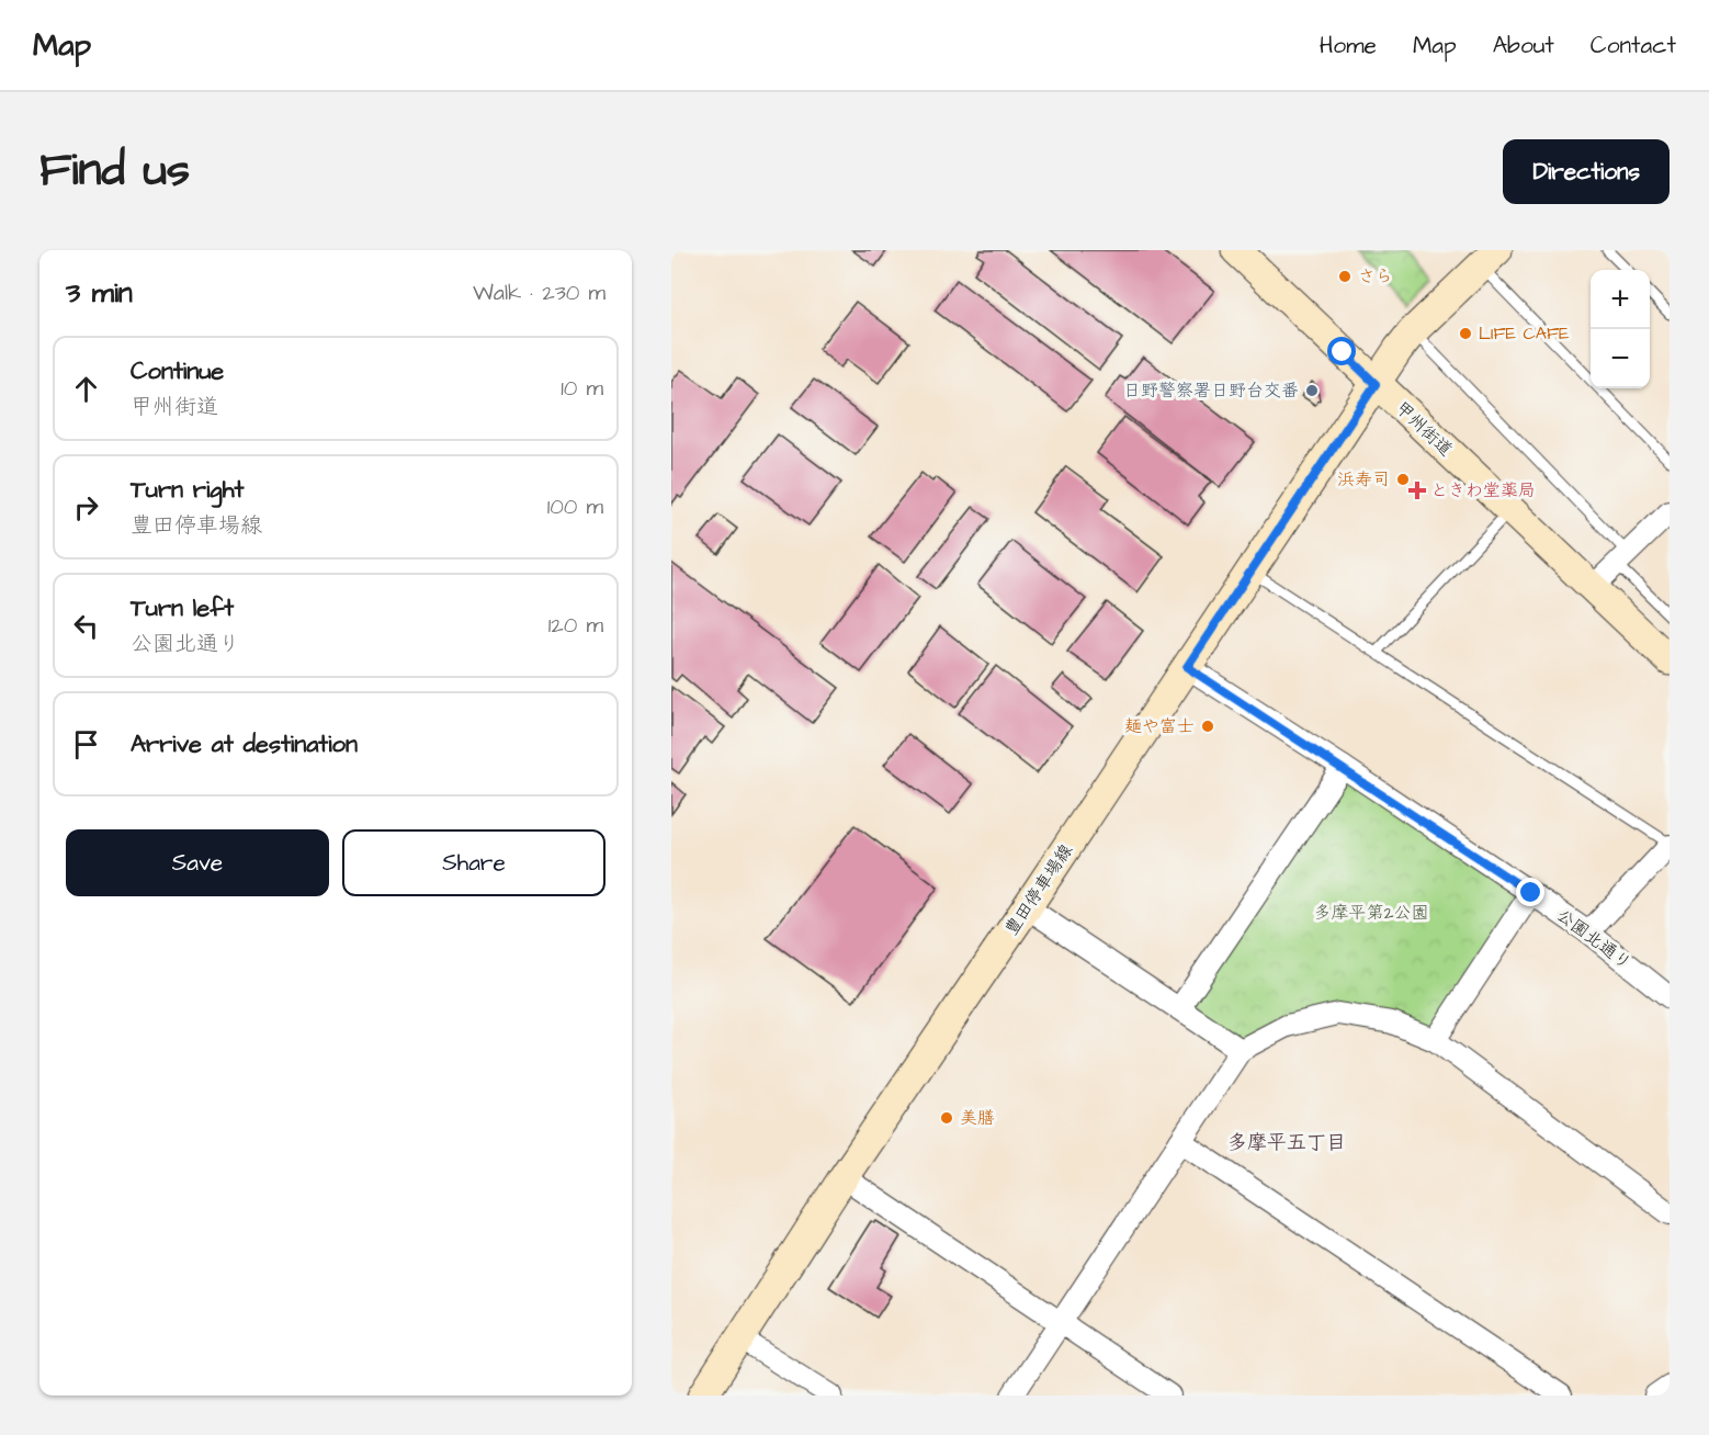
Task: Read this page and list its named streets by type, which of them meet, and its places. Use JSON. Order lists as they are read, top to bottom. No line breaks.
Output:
{"streets":{"main road":["甲州街道","豊田停車場線"],"street":["公園北通り"]},"crossings":[["甲州街道","豊田停車場線"],["豊田停車場線","公園北通り"]],"districts":["多摩平五丁目"],"parks":["多摩平第2公園"],"places":{"other":["さら","LIFE CAFE","日野警察署日野台交番","浜寿司","麺や富士","美膳"],"health":["ときわ堂薬局"]},"page":{"header":"Map","nav":["Home","Map","About","Contact"],"title":"Find us","buttons":["Directions",["Save","Share"]],"heading":["3 min","Walk · 230 m"],"map_buttons":["+","−"],"list":[["Continue","甲州街道","10 m"],["Turn right","豊田停車場線","100 m"],["Turn left","公園北通り","120 m"],"Arrive at destination"]}}
